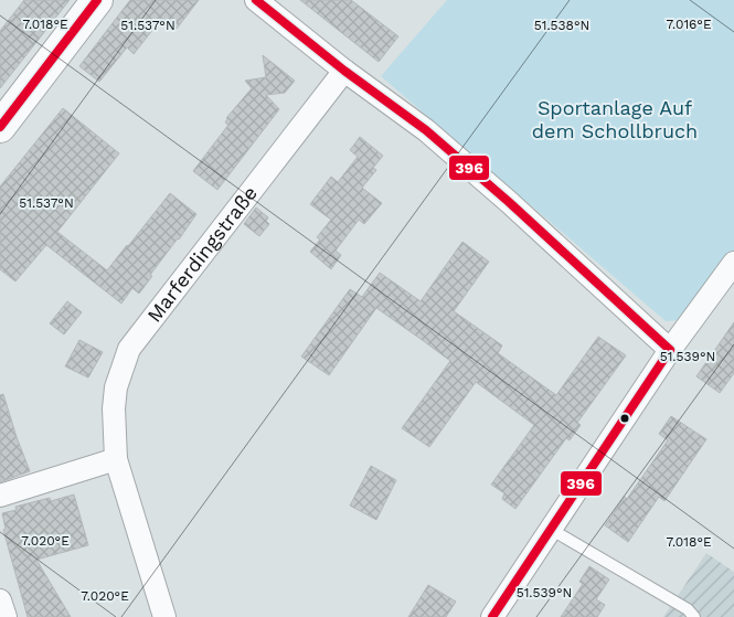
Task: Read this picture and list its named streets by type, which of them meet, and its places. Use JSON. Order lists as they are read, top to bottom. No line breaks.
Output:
{"streets":{"street":["Marferdingstraße"]},"parks":["Sportanlage Auf dem Schollbruch"],"lines":["transit line 396"],"coordinates":["7.018°E","7.016°E","51.537°N","51.538°N","51.539°N","7.020°E"]}
